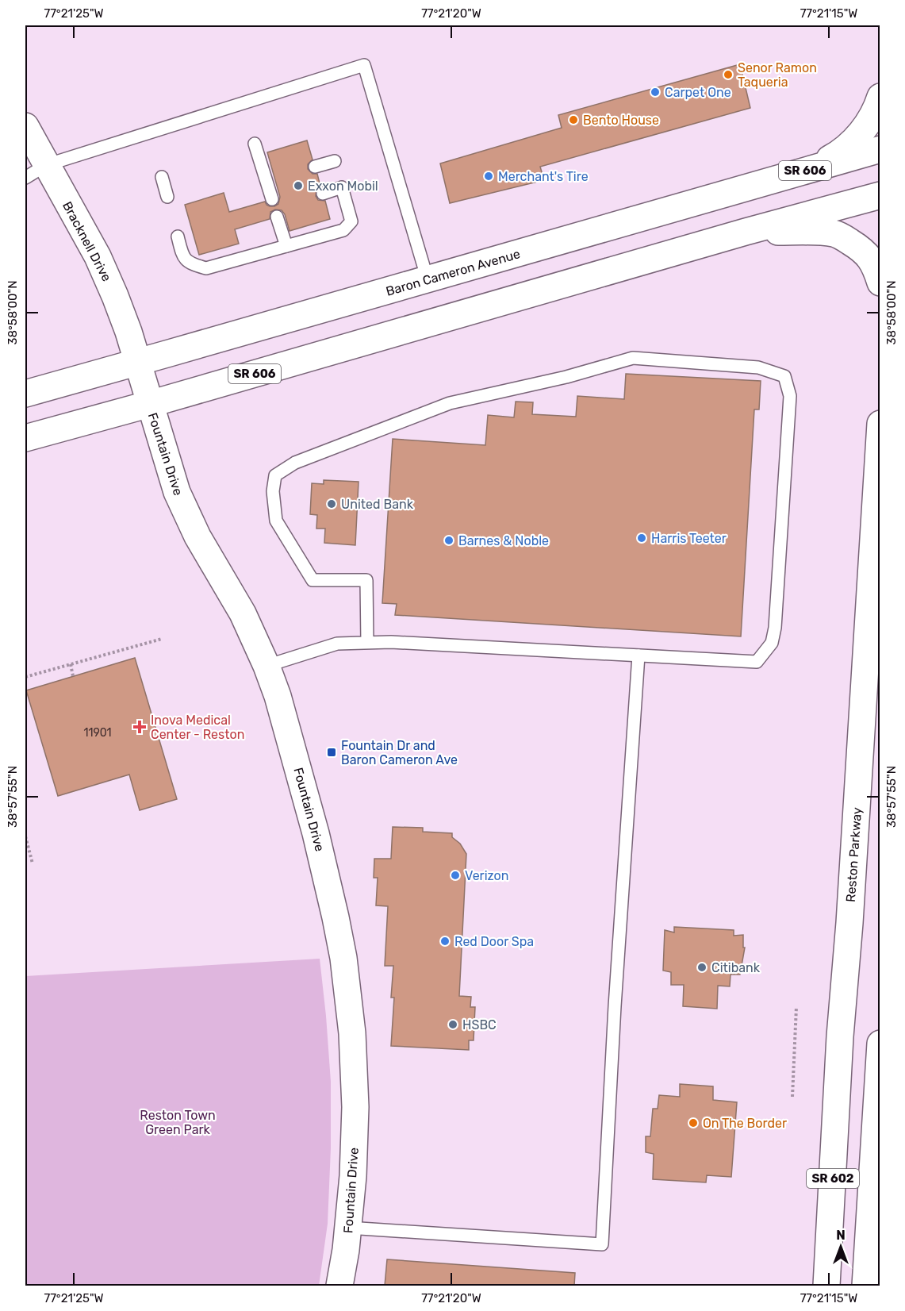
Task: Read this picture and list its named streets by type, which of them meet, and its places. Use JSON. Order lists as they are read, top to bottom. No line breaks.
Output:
{"streets":{"main road":["SR 606","Bracknell Drive","Baron Cameron Avenue","Fountain Drive","Reston Parkway","SR 602"]},"crossings":[["SR 606","Fountain Drive"],["Bracknell Drive","Baron Cameron Avenue"],["Bracknell Drive","Fountain Drive"],["Baron Cameron Avenue","Fountain Drive"]],"parks":["Reston Town Green Park"],"places":{"other":["Senor Ramon Taqueria","Carpet One","Bento House","Merchant's Tire","Exxon Mobil","United Bank","Harris Teeter","Barnes & Noble","Verizon","Red Door Spa","Citibank","HSBC","On The Border"],"health":["Inova Medical Center - Reston"],"transit":["Fountain Dr and Baron Cameron Ave"]},"house_numbers":["11901"],"north":"top","coordinates":["77°21'25\"W","77°21'20\"W","77°21'15\"W","38°58'00\"N","38°57'55\"N"]}
